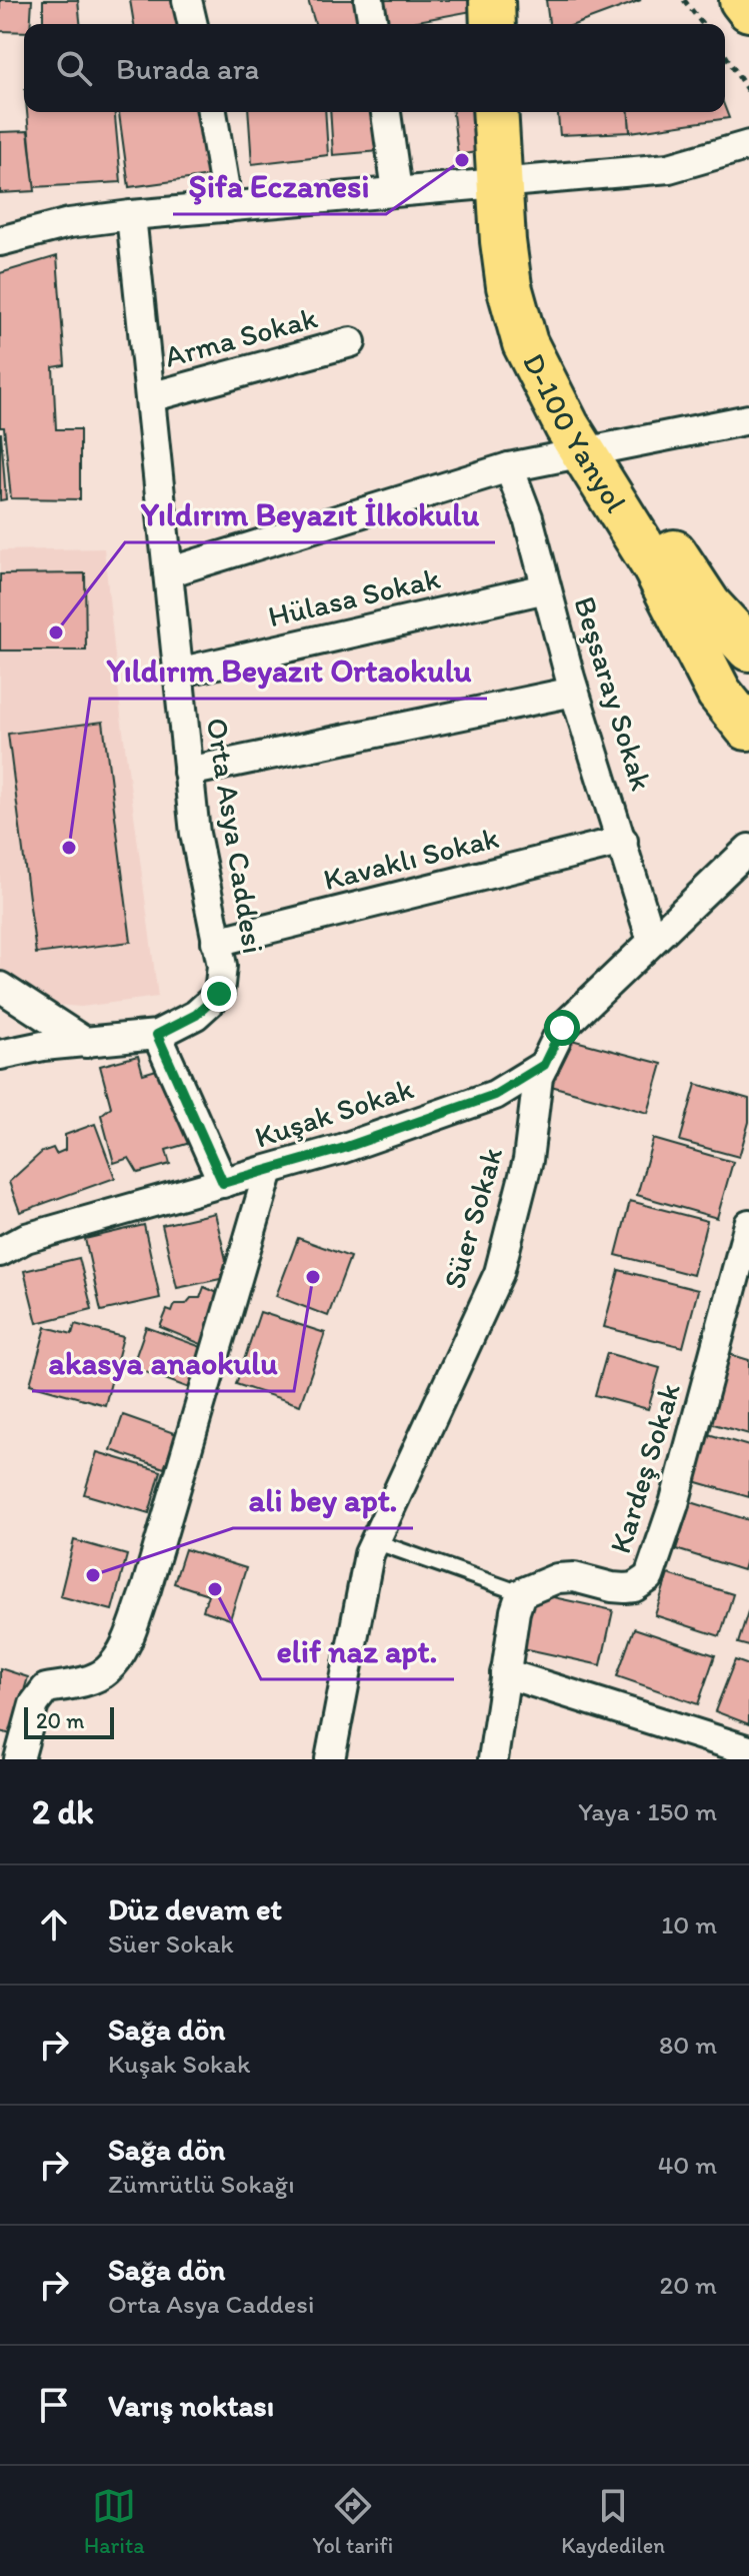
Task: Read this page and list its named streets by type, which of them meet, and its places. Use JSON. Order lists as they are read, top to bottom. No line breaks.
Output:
{"streets":{"main road":["D-100 Yanyol"],"street":["Arma Sokak","Hülasa Sokak","Beşsaray Sokak","Orta Asya Caddesi","Kavaklı Sokak","Kuşak Sokak","Süer Sokak","Kardeş Sokak"]},"crossings":[["Arma Sokak","Orta Asya Caddesi"],["Hülasa Sokak","Beşsaray Sokak"],["Hülasa Sokak","Orta Asya Caddesi"],["Beşsaray Sokak","Kavaklı Sokak"],["Beşsaray Sokak","Süer Sokak"],["Orta Asya Caddesi","Kavaklı Sokak"],["Kuşak Sokak","Süer Sokak"]],"places":["Şifa Eczanesi","Yıldırım Beyazıt İlkokulu","Yıldırım Beyazıt Ortaokulu","akasya anaokulu","ali bey apt.","elif naz apt."],"scale_bar":"20 m","page":{"search":"Burada ara","scale":"20 m","heading":["2 dk","Yaya · 150 m"],"list":[["Düz devam et","Süer Sokak","10 m"],["Sağa dön","Kuşak Sokak","80 m"],["Sağa dön","Zümrütlü Sokağı","40 m"],["Sağa dön","Orta Asya Caddesi","20 m"],"Varış noktası"],"nav":["Harita","Yol tarifi","Kaydedilen"]}}
